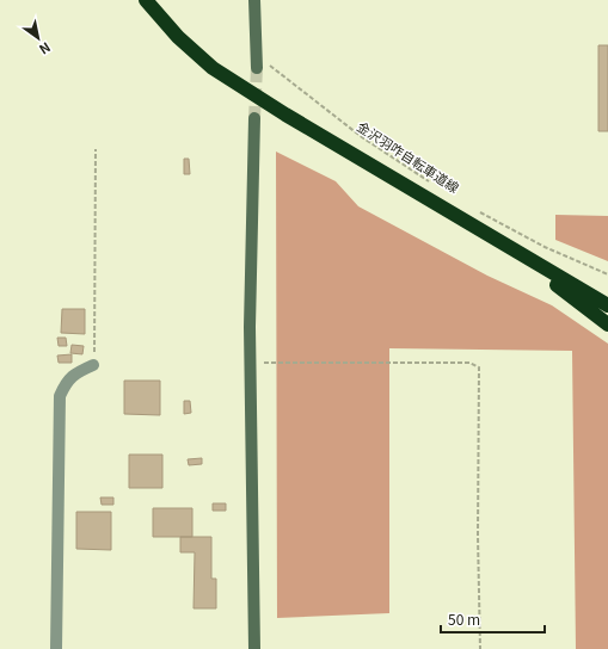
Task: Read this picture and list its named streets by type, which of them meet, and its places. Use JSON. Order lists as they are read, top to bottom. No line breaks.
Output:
{"streets":{"path":["金沢羽咋自転車道線"]},"scale_bar":"50 m","north":"bottom right"}
